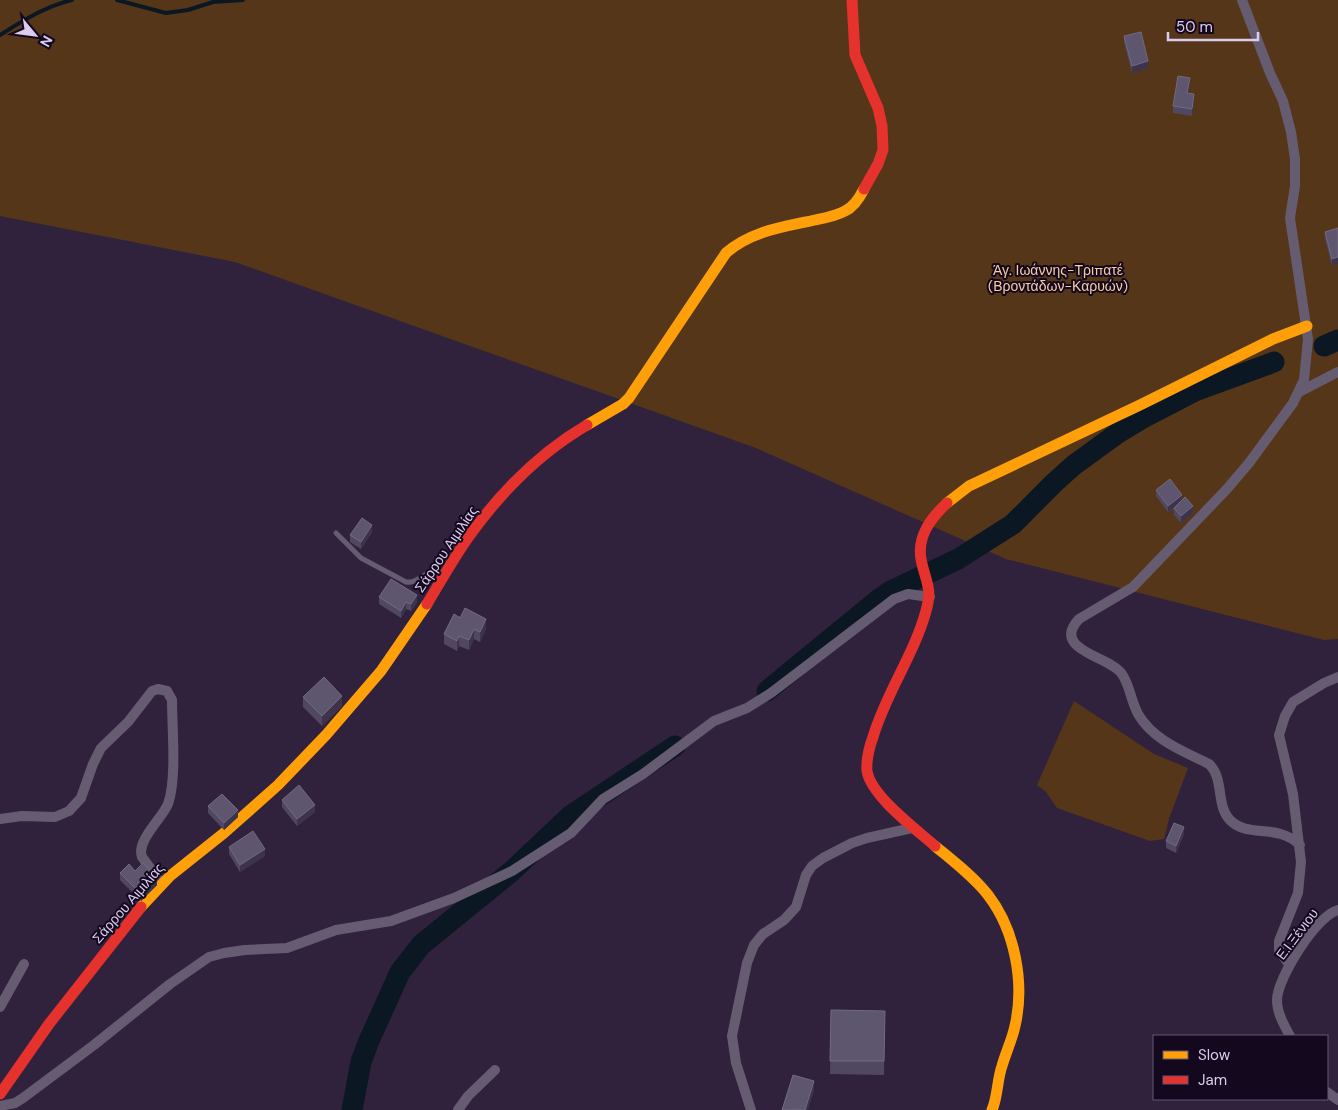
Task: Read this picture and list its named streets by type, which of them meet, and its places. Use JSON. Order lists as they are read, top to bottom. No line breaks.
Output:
{"streets":{"street":["Σάρρου Αιμιλίας","Ε.Ι.Ξένιου"]},"parks":["Άγ. Ιωάννης-Τριπατέ (Βροντάδων-Καρυών)"],"legend":["Slow","Jam"],"scale_bar":"50 m","north":"bottom right"}
